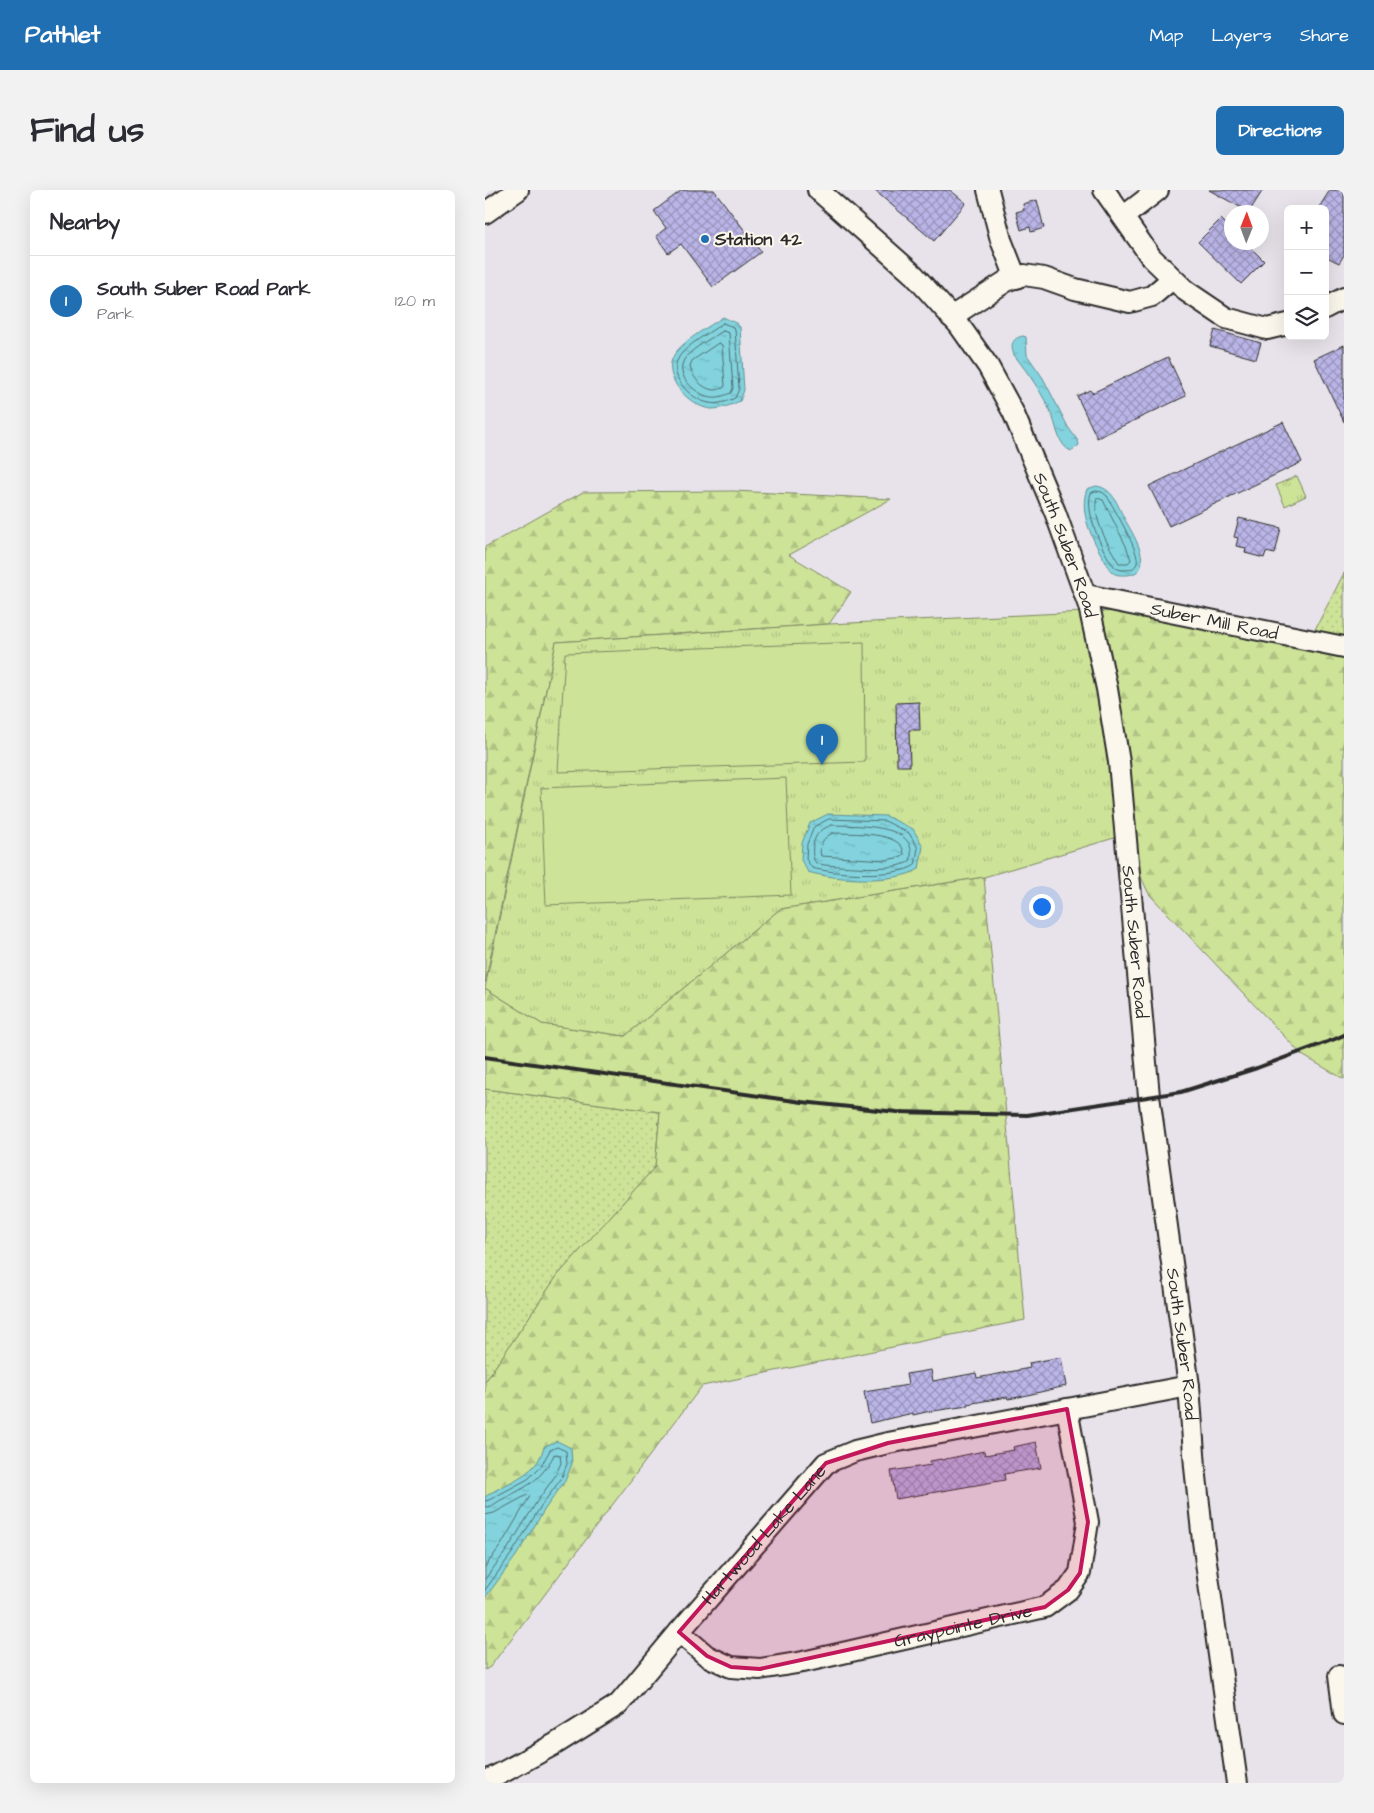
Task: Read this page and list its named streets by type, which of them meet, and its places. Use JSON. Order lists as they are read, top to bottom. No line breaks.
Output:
{"streets":{"street":["South Suber Road","Suber Mill Road","Hartwood Lake Lane","Graypointe Drive"]},"crossings":[["South Suber Road","Suber Mill Road"],["South Suber Road","Hartwood Lake Lane"],["Hartwood Lake Lane","Graypointe Drive"]],"places":["Station 42"],"north":"top","page":{"header":"Pathlet","nav":["Map","Layers","Share"],"title":"Find us","buttons":"Directions","heading":"Nearby","map_buttons":["+","−"],"list":[{"mark":"1","name":"South Suber Road Park","note":"Park","value":"120 m"}],"pins":"1"}}
